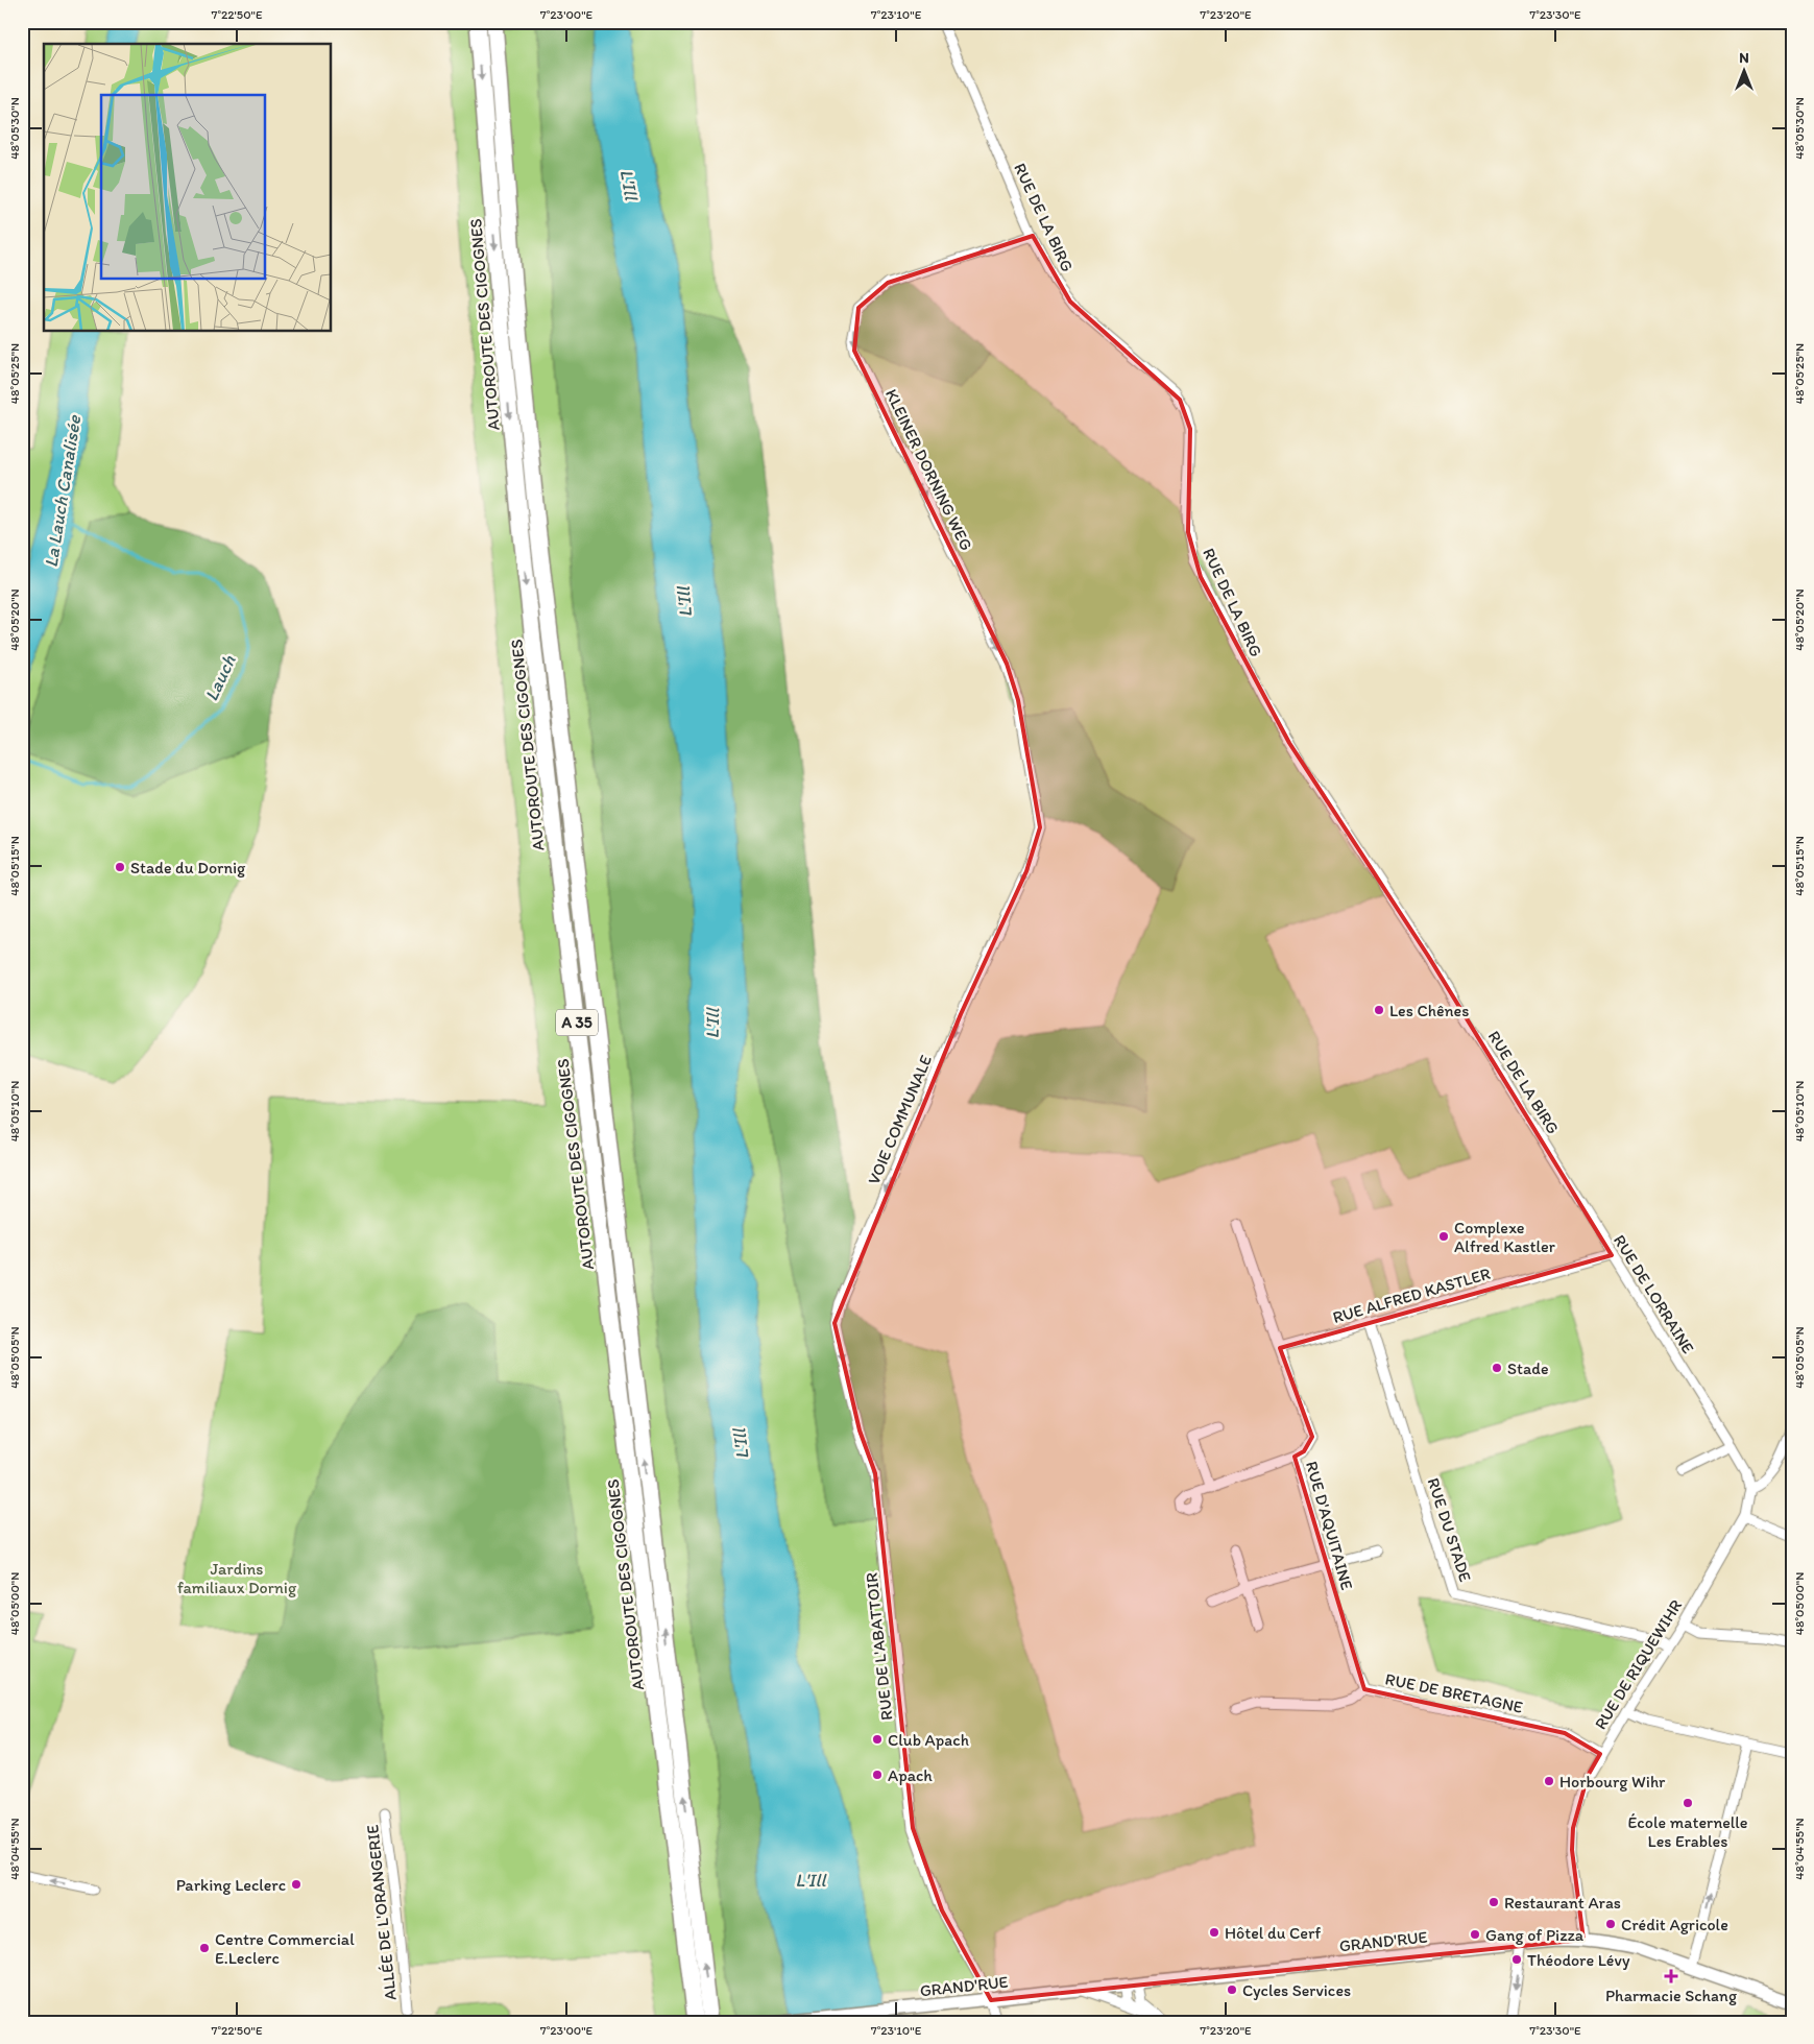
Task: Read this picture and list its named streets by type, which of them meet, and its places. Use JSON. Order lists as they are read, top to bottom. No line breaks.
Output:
{"streets":{"highway":["AUTOROUTE DES CIGOGNES","A 35"],"main road":["GRAND'RUE"],"street":["RUE DE LA BIRG","KLEINER DORNING WEG","VOIE COMMUNALE","RUE DE LORRAINE","RUE ALFRED KASTLER","RUE D'AQUITAINE","RUE DU STADE","RUE DE L'ABATTOIR","RUE DE RIQUEWIHR","RUE DE BRETAGNE","ALLÉE DE L'ORANGERIE"]},"crossings":[["RUE DE LA BIRG","KLEINER DORNING WEG"],["RUE DE LA BIRG","RUE DE LORRAINE"],["KLEINER DORNING WEG","VOIE COMMUNALE"],["VOIE COMMUNALE","RUE DE L'ABATTOIR"],["RUE DE LORRAINE","RUE ALFRED KASTLER"],["RUE DE LORRAINE","RUE DE RIQUEWIHR"],["RUE ALFRED KASTLER","RUE D'AQUITAINE"],["RUE ALFRED KASTLER","RUE DU STADE"],["RUE D'AQUITAINE","RUE DE BRETAGNE"],["RUE DU STADE","RUE DE RIQUEWIHR"],["RUE DE L'ABATTOIR","GRAND'RUE"],["RUE DE RIQUEWIHR","RUE DE BRETAGNE"],["RUE DE RIQUEWIHR","GRAND'RUE"]],"one_way":["VOIE COMMUNALE","RUE DE L'ABATTOIR"],"water":["L'Ill","La Lauch Canalisée","Lauch"],"parks":["Jardins familiaux Dornig"],"places":{"other":["Stade du Dornig","Les Chênes","Complexe Alfred Kastler","Stade","Club Apach","Apach","Horbourg Wihr","École maternelle Les Erables","Parking Leclerc","Restaurant Aras","Crédit Agricole","Hôtel du Cerf","Gang of Pizza","Centre Commercial E.Leclerc","Théodore Lévy","Cycles Services"],"health":["Pharmacie Schang"]},"north":"top","coordinates":["7°22'50\"E","7°23'00\"E","7°23'10\"E","7°23'20\"E","7°23'30\"E","48°05'30\"N","48°05'25\"N","48°05'20\"N","48°05'15\"N","48°05'10\"N","48°05'05\"N","48°05'00\"N","48°04'55\"N"]}
